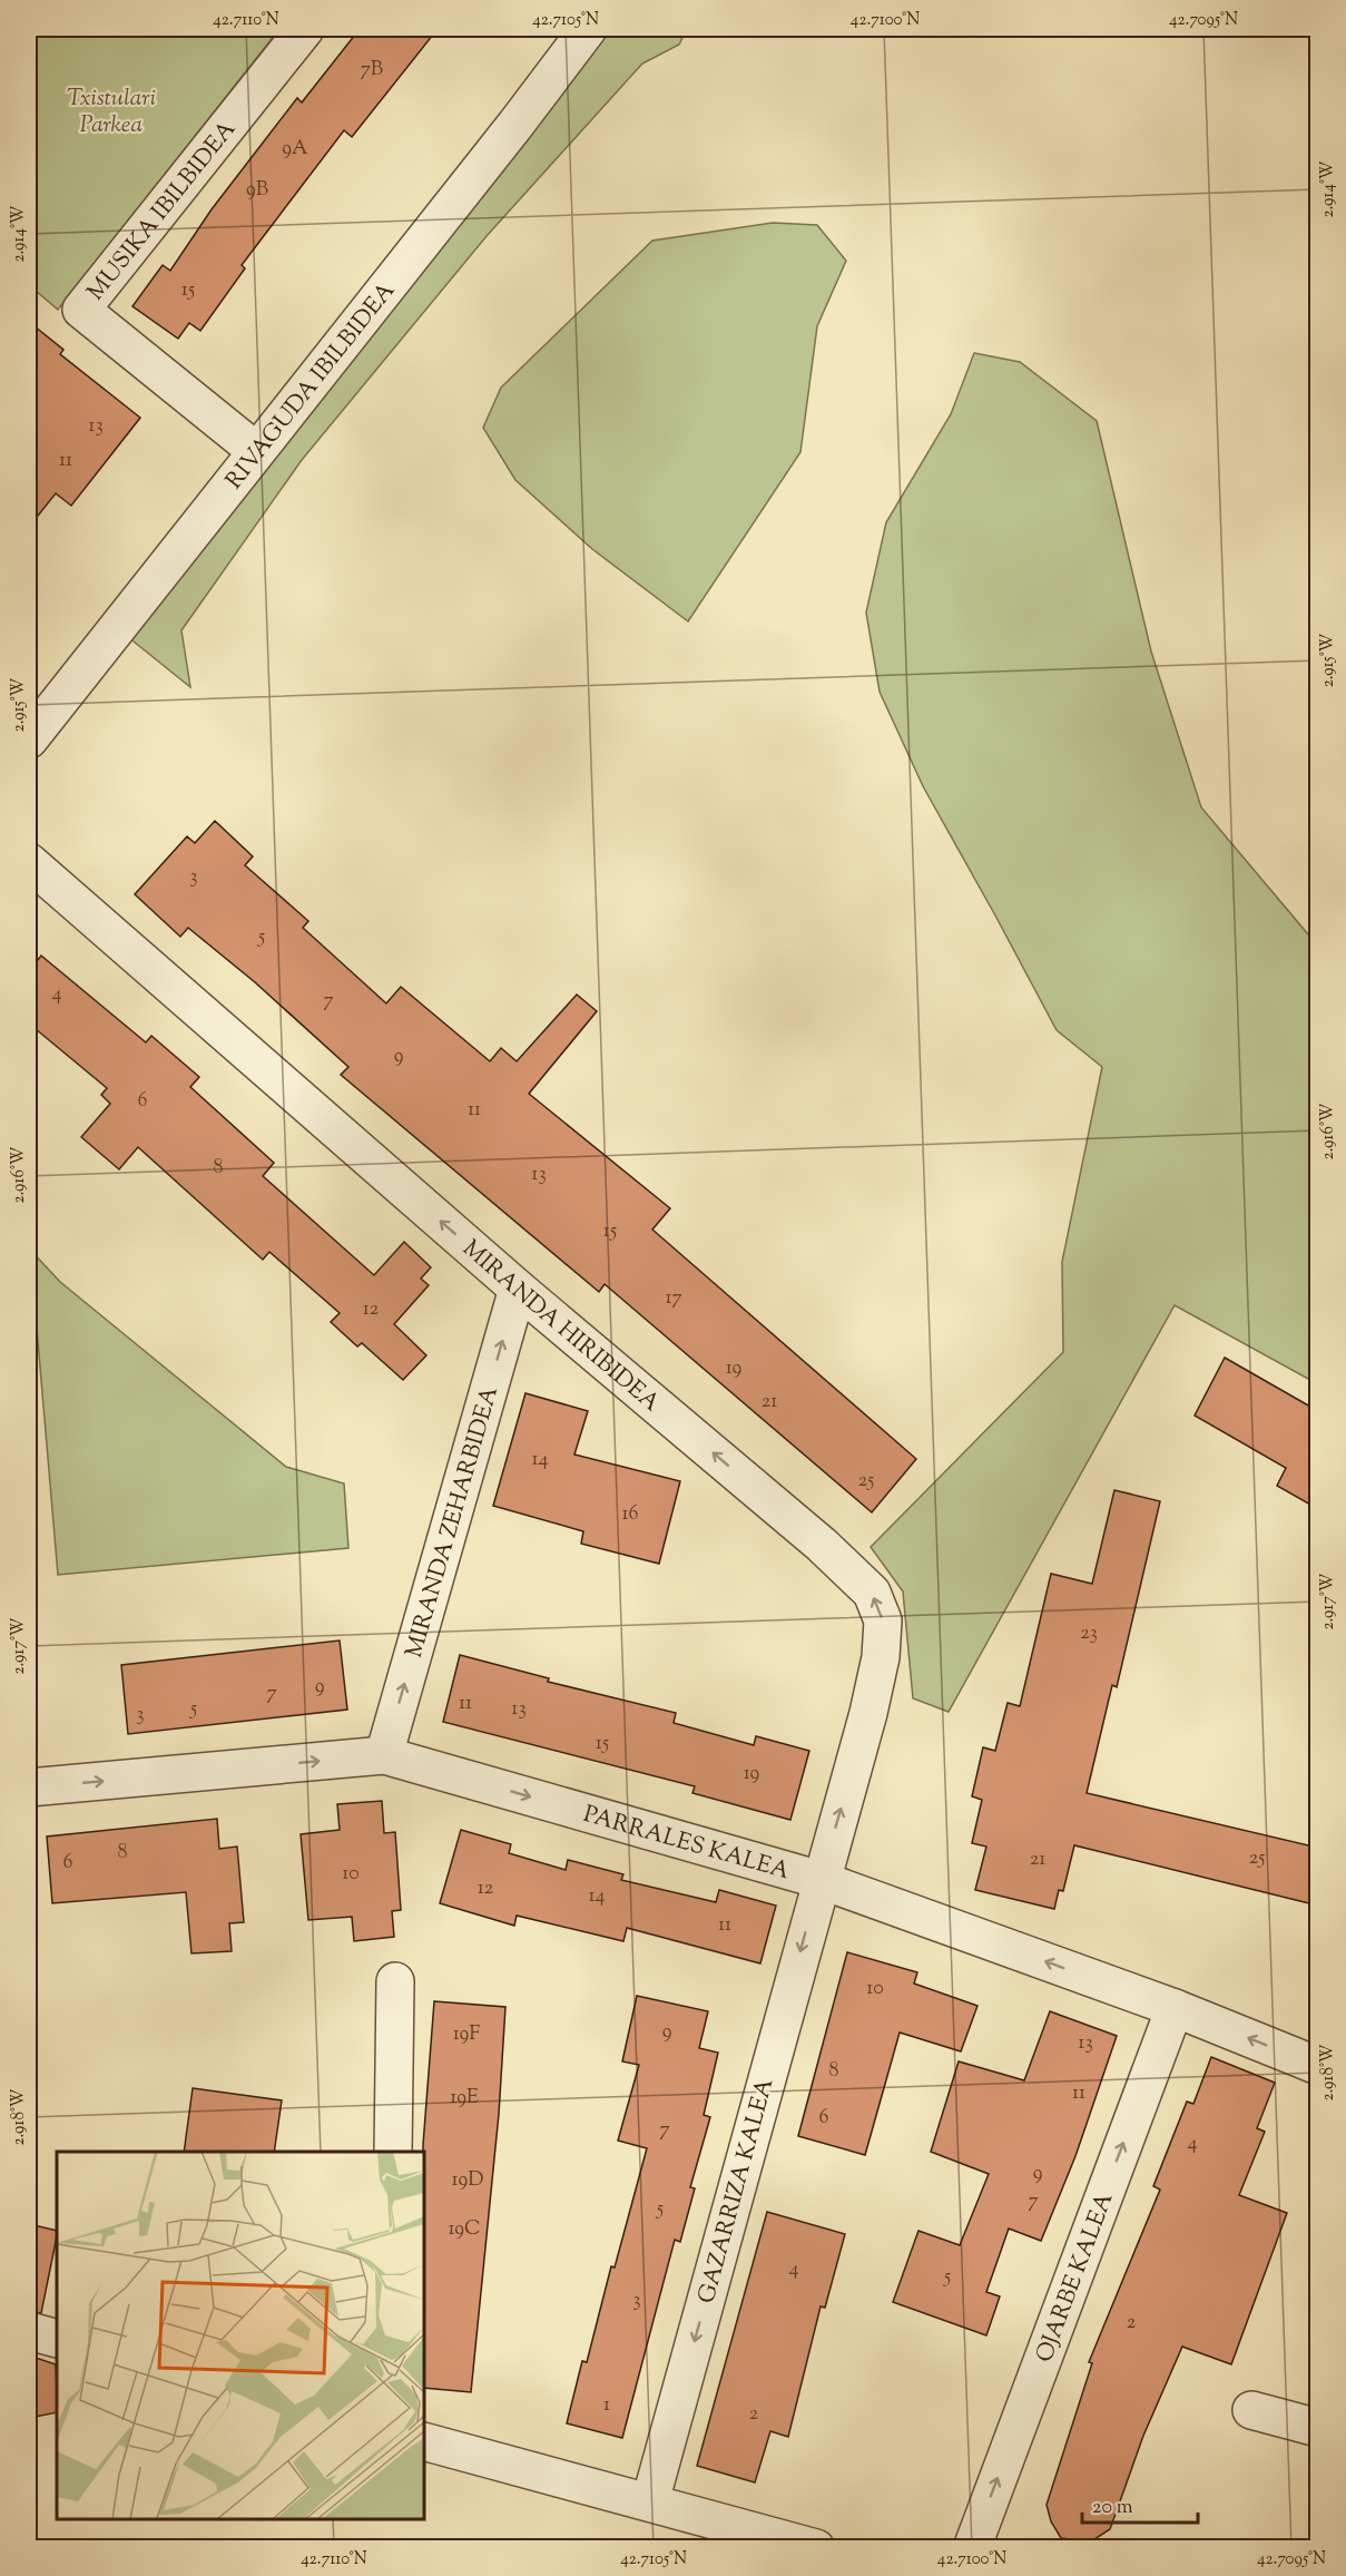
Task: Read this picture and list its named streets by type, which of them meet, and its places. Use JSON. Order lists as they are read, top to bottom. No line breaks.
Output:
{"streets":{"street":["MUSIKA IBILBIDEA","RIVAGUDA IBILBIDEA","MIRANDA HIRIBIDEA","MIRANDA ZEHARBIDEA","PARRALES KALEA","GAZARRIZA KALEA","OJARBE KALEA"]},"crossings":[["MUSIKA IBILBIDEA","RIVAGUDA IBILBIDEA"],["MIRANDA HIRIBIDEA","MIRANDA ZEHARBIDEA"],["MIRANDA HIRIBIDEA","PARRALES KALEA"],["MIRANDA HIRIBIDEA","GAZARRIZA KALEA"],["MIRANDA ZEHARBIDEA","PARRALES KALEA"],["PARRALES KALEA","GAZARRIZA KALEA"],["PARRALES KALEA","OJARBE KALEA"]],"one_way":["MIRANDA HIRIBIDEA","MIRANDA ZEHARBIDEA","GAZARRIZA KALEA","OJARBE KALEA"],"parks":["Txistulari Parkea"],"house_numbers":["7B","9A","9B","15","13","11","3","5","4","7","9","6","11","8","13","15","17","12","19","21","14","25","16","23","9","7","11","5","13","3","15","19","8","25","21","6","10","12","14","11","10","9","19F","13","8","11","19E","6","7","4","9","19D","7","5","19C","4","5","3","2","1","2"],"scale_bar":"20 m","coordinates":["42.7110°N","42.7105°N","42.7100°N","42.7095°N","2.914°W","2.915°W","2.916°W","2.917°W","2.918°W"]}
